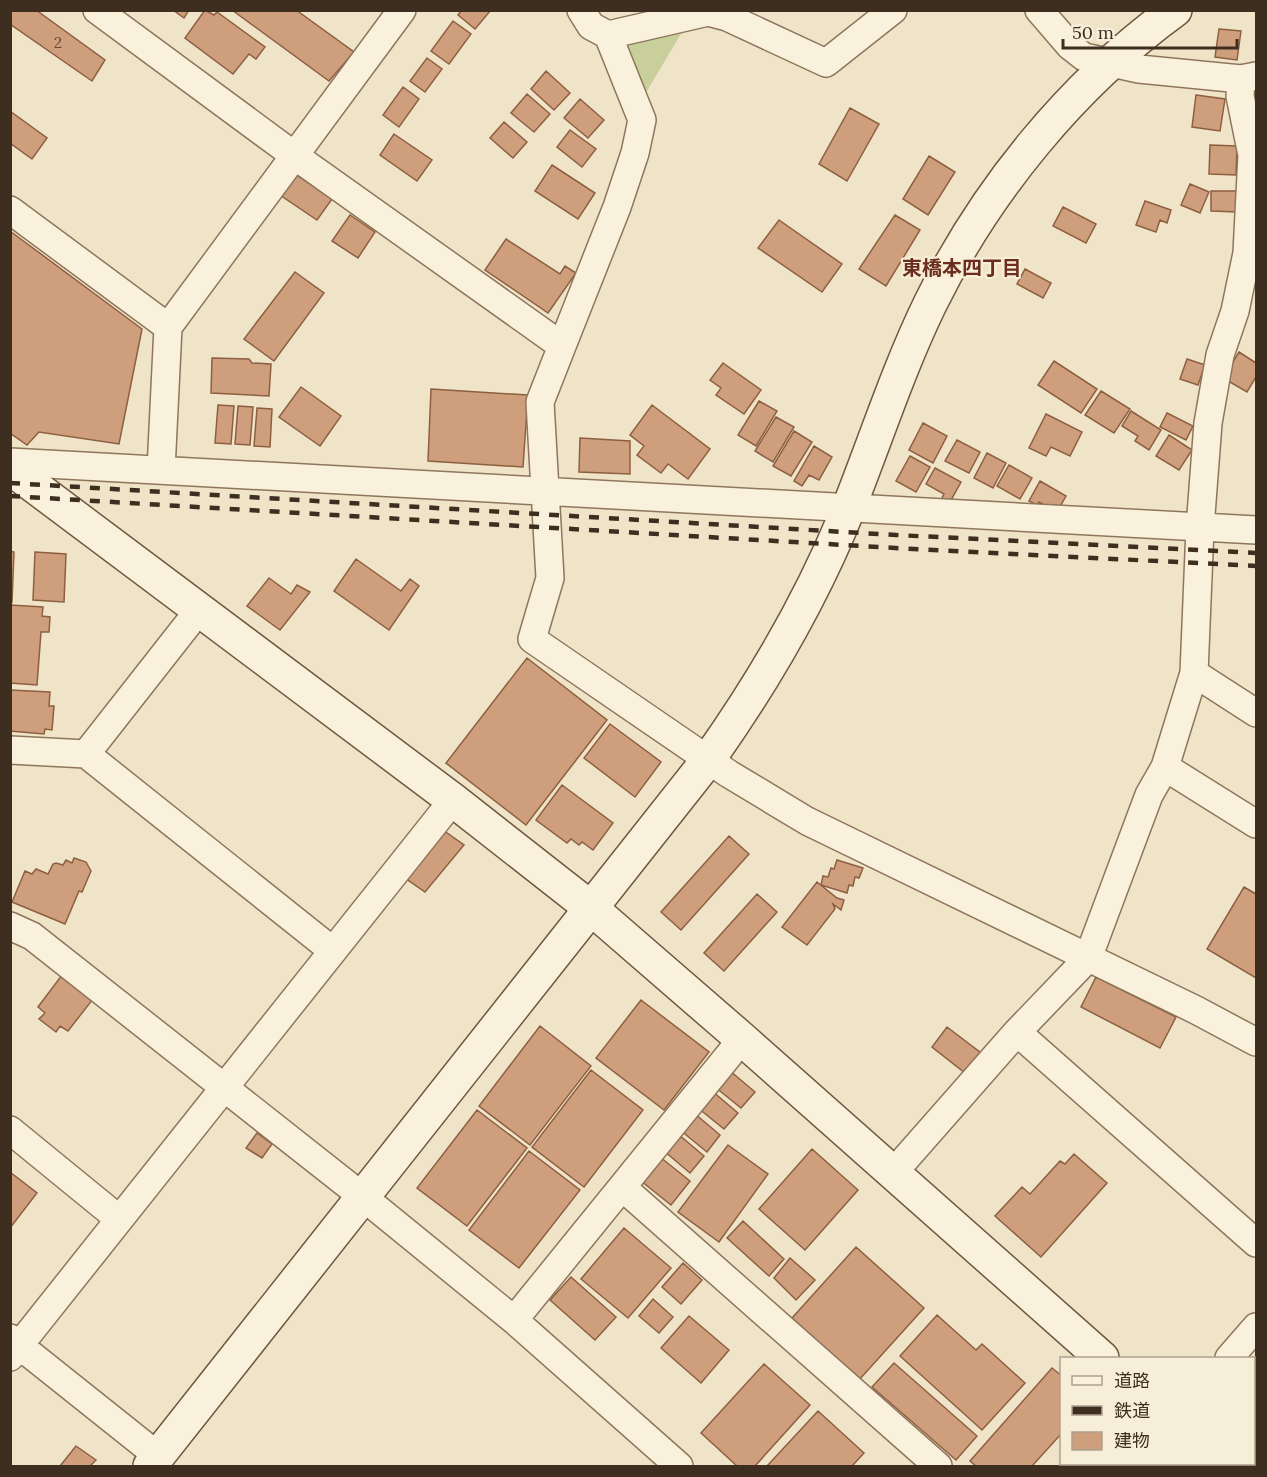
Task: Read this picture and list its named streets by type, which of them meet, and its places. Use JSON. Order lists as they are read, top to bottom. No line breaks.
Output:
{"districts":["東橋本四丁目"],"house_numbers":["2"],"legend":["道路","鉄道","建物"],"scale_bar":"50 m"}
